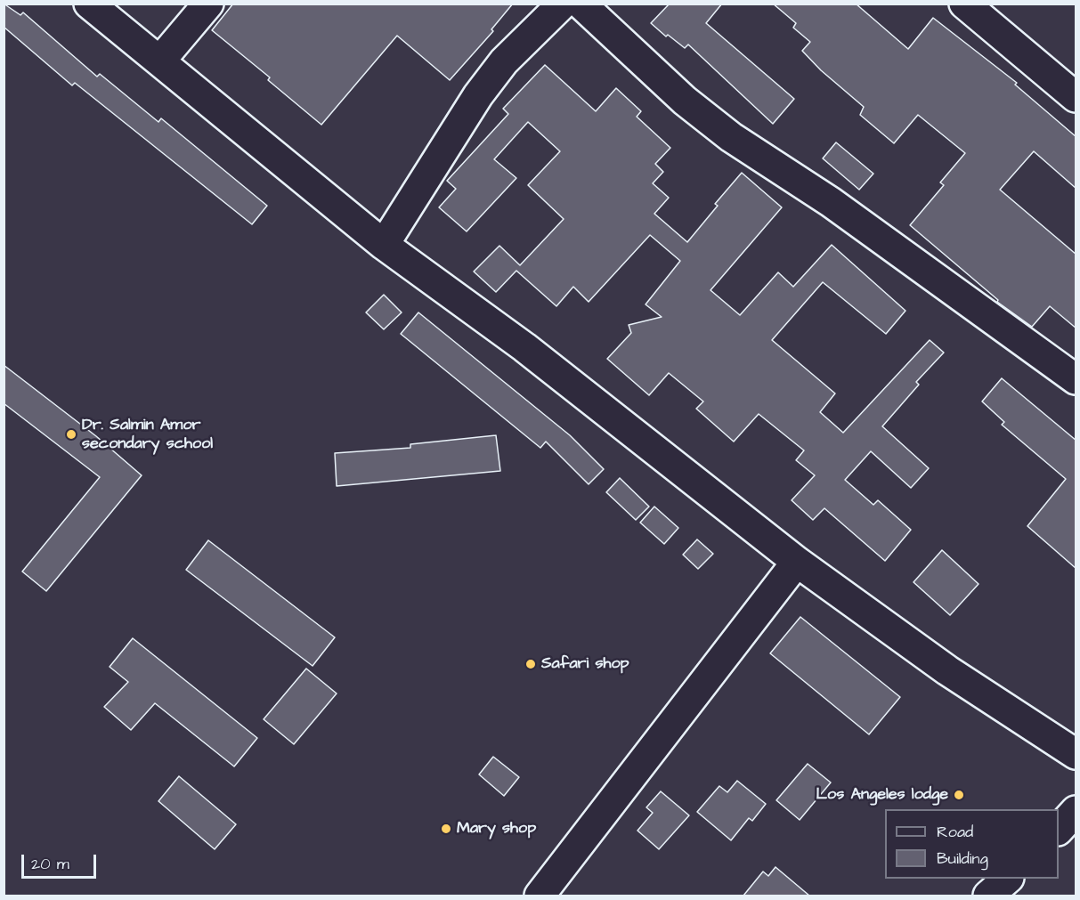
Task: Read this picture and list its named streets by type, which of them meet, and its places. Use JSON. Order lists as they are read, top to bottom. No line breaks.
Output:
{"places":["Dr. Salmin Amor secondary school","Safari shop","Los Angeles lodge","Mary shop"],"legend":["Road","Building"],"scale_bar":"20 m"}
